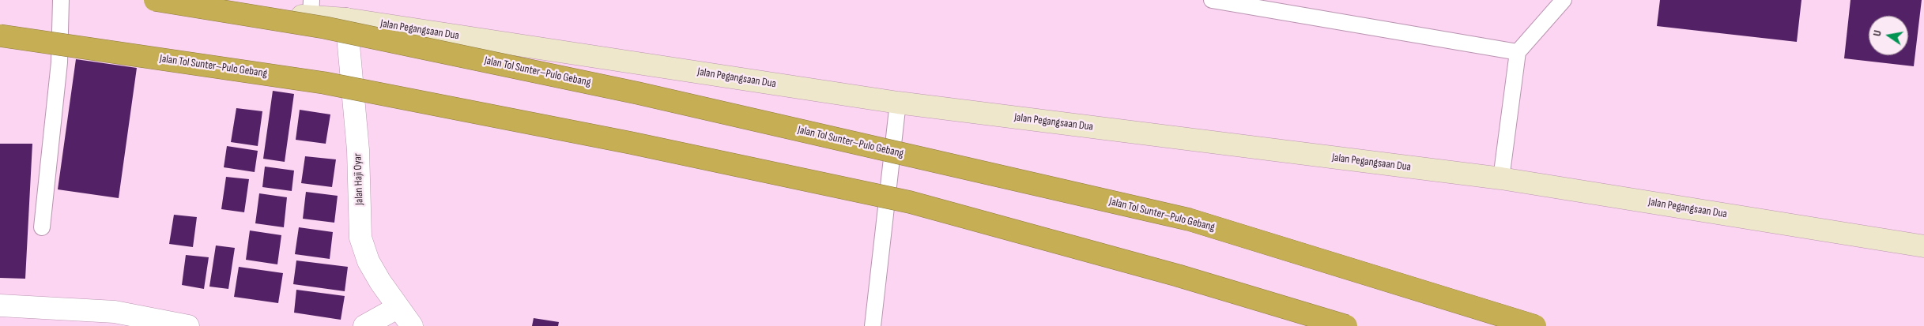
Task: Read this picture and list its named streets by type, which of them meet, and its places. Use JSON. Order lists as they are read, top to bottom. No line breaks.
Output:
{"streets":{"highway":["Jalan Tol Sunter–Pulo Gebang"],"main road":["Jalan Pegangsaan Dua"],"street":["Jalan Haji Oyar"]},"crossings":[["Jalan Pegangsaan Dua","Jalan Haji Oyar"]],"north":"left"}
